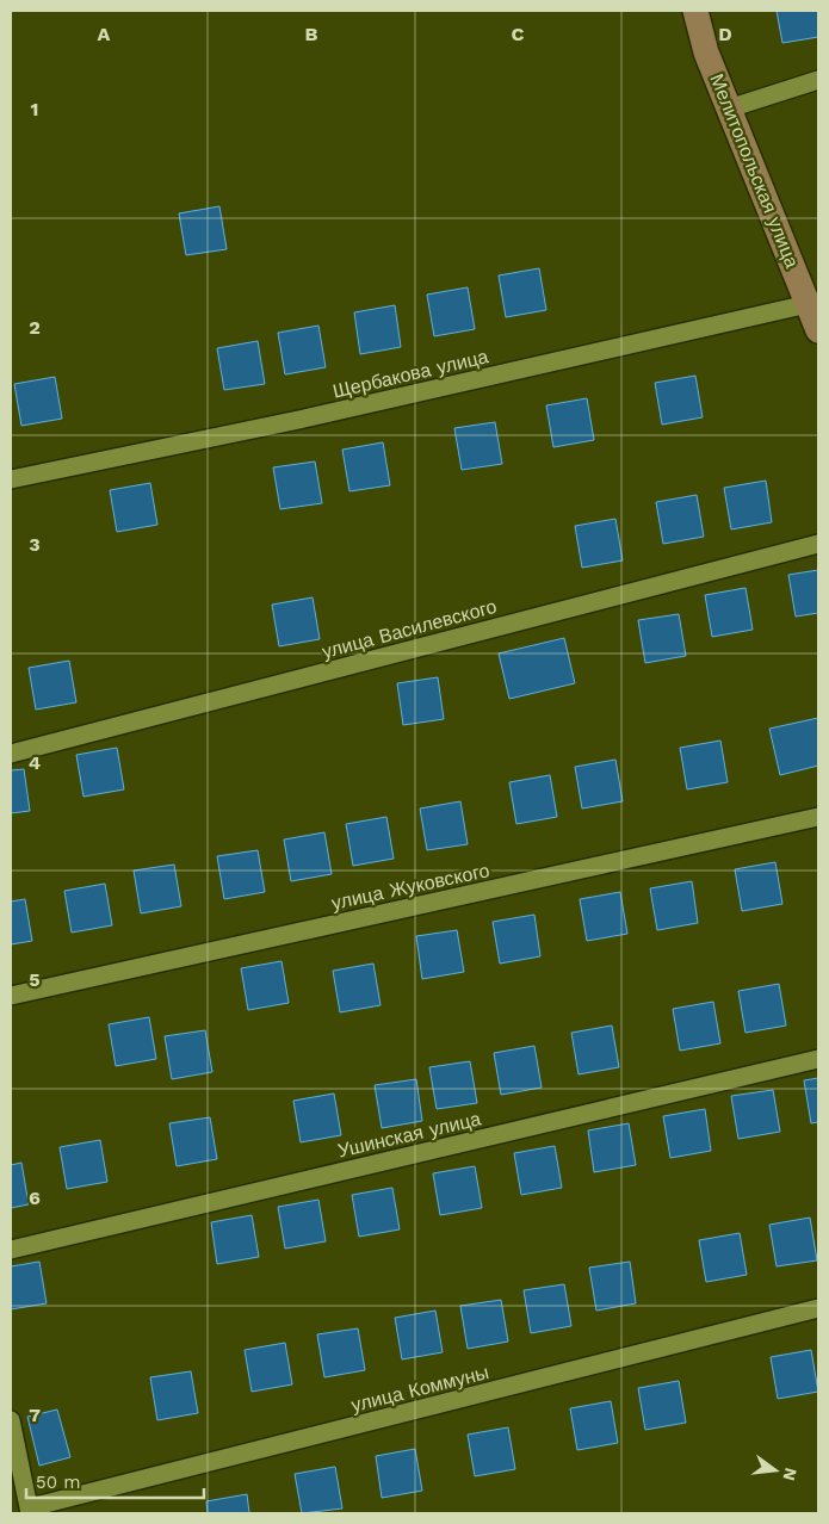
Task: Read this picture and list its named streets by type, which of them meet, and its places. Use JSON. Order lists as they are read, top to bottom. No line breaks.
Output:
{"streets":{"street":["Мелитопольская улица","Щербакова улица","улица Василевского","улица Жуковского","Ушинская улица","улица Коммуны"]},"crossings":[["Мелитопольская улица","Щербакова улица"]],"scale_bar":"50 m","north":"right","grid":{"columns":["A","B","C","D"],"rows":["1","2","3","4","5","6","7"]}}
